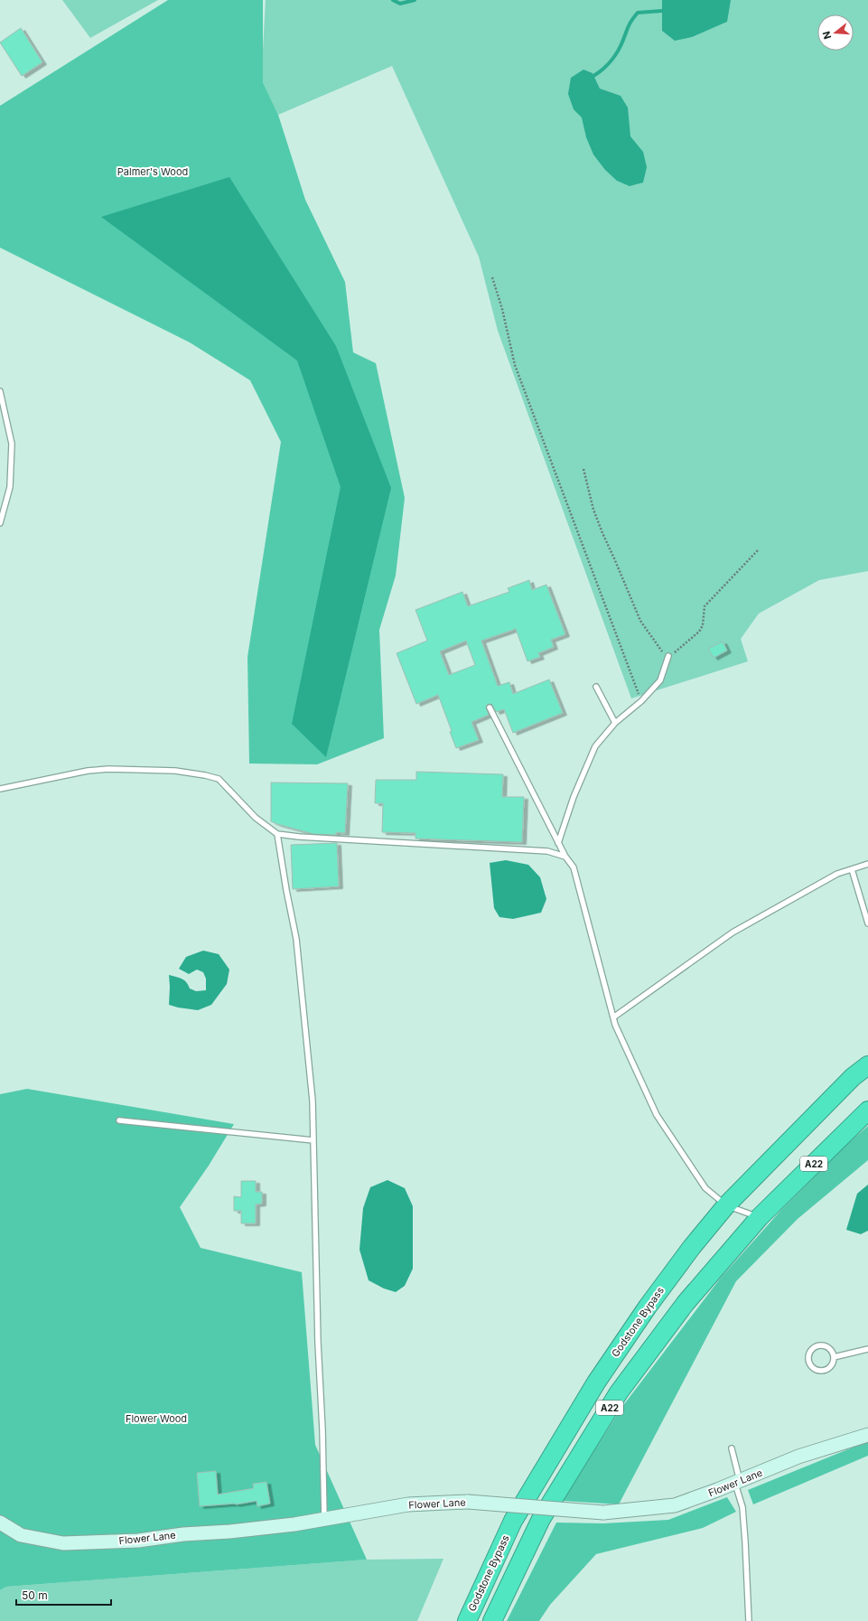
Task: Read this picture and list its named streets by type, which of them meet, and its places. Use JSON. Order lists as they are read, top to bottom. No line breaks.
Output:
{"streets":{"highway":["A22","Godstone Bypass"],"street":["Flower Lane"]},"parks":["Palmer's Wood","Flower Wood"],"scale_bar":"50 m","north":"left"}
